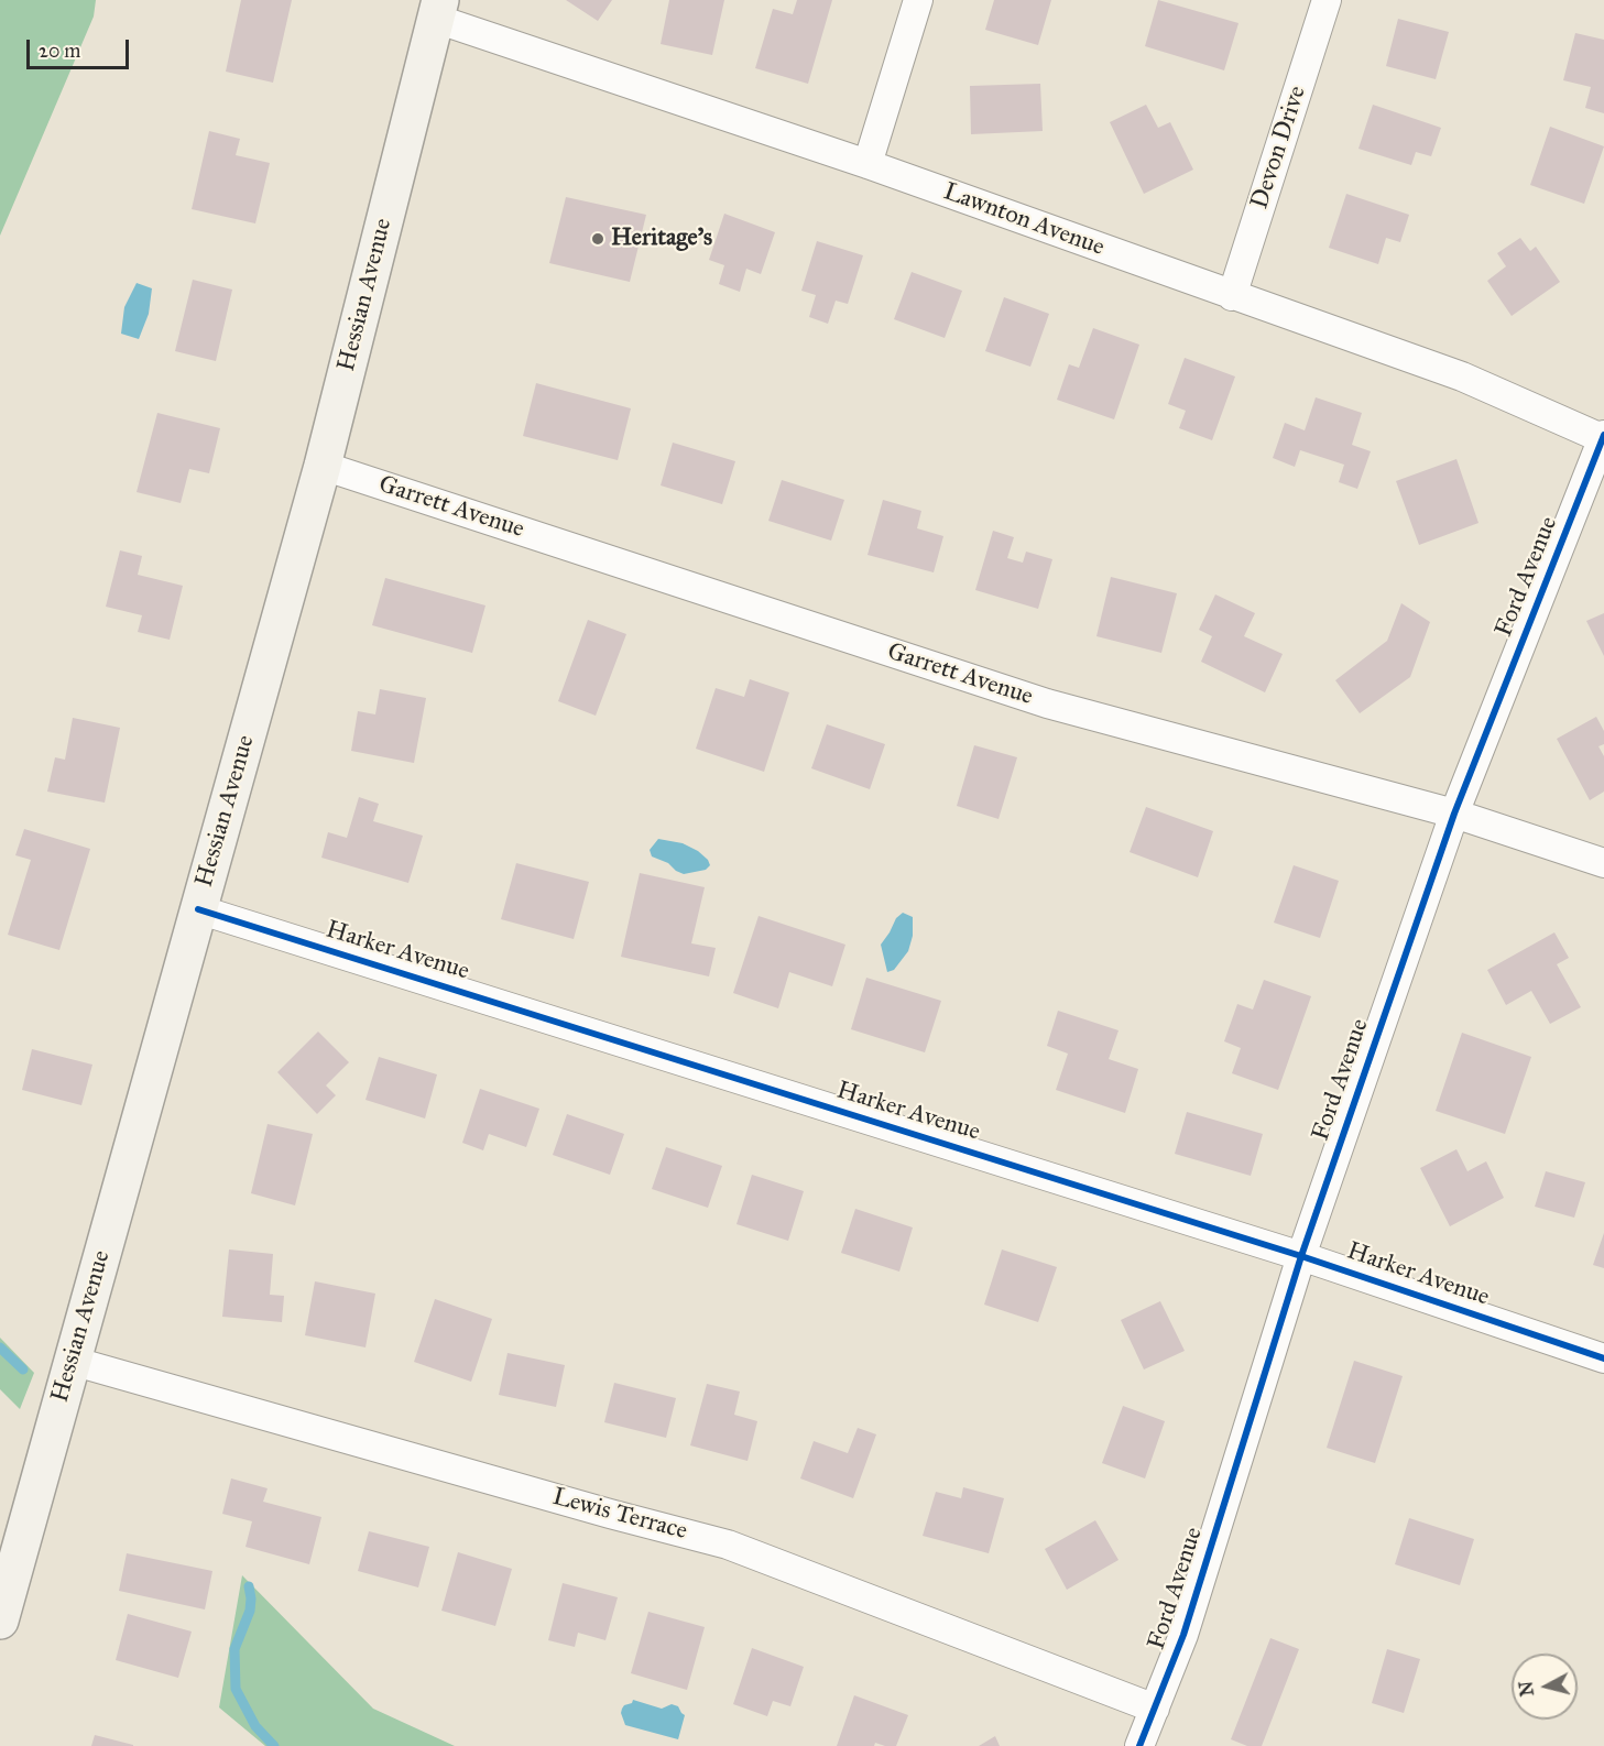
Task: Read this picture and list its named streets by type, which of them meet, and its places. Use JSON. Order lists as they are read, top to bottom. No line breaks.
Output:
{"streets":{"main road":["Hessian Avenue"],"street":["Devon Drive","Lawnton Avenue","Garrett Avenue","Ford Avenue","Harker Avenue","Lewis Terrace"]},"crossings":[["Devon Drive","Lawnton Avenue"],["Lawnton Avenue","Hessian Avenue"],["Lawnton Avenue","Ford Avenue"],["Hessian Avenue","Garrett Avenue"],["Hessian Avenue","Harker Avenue"],["Hessian Avenue","Lewis Terrace"],["Garrett Avenue","Ford Avenue"],["Ford Avenue","Harker Avenue"],["Ford Avenue","Lewis Terrace"]],"places":["Heritage's"],"scale_bar":"20 m","north":"left"}
